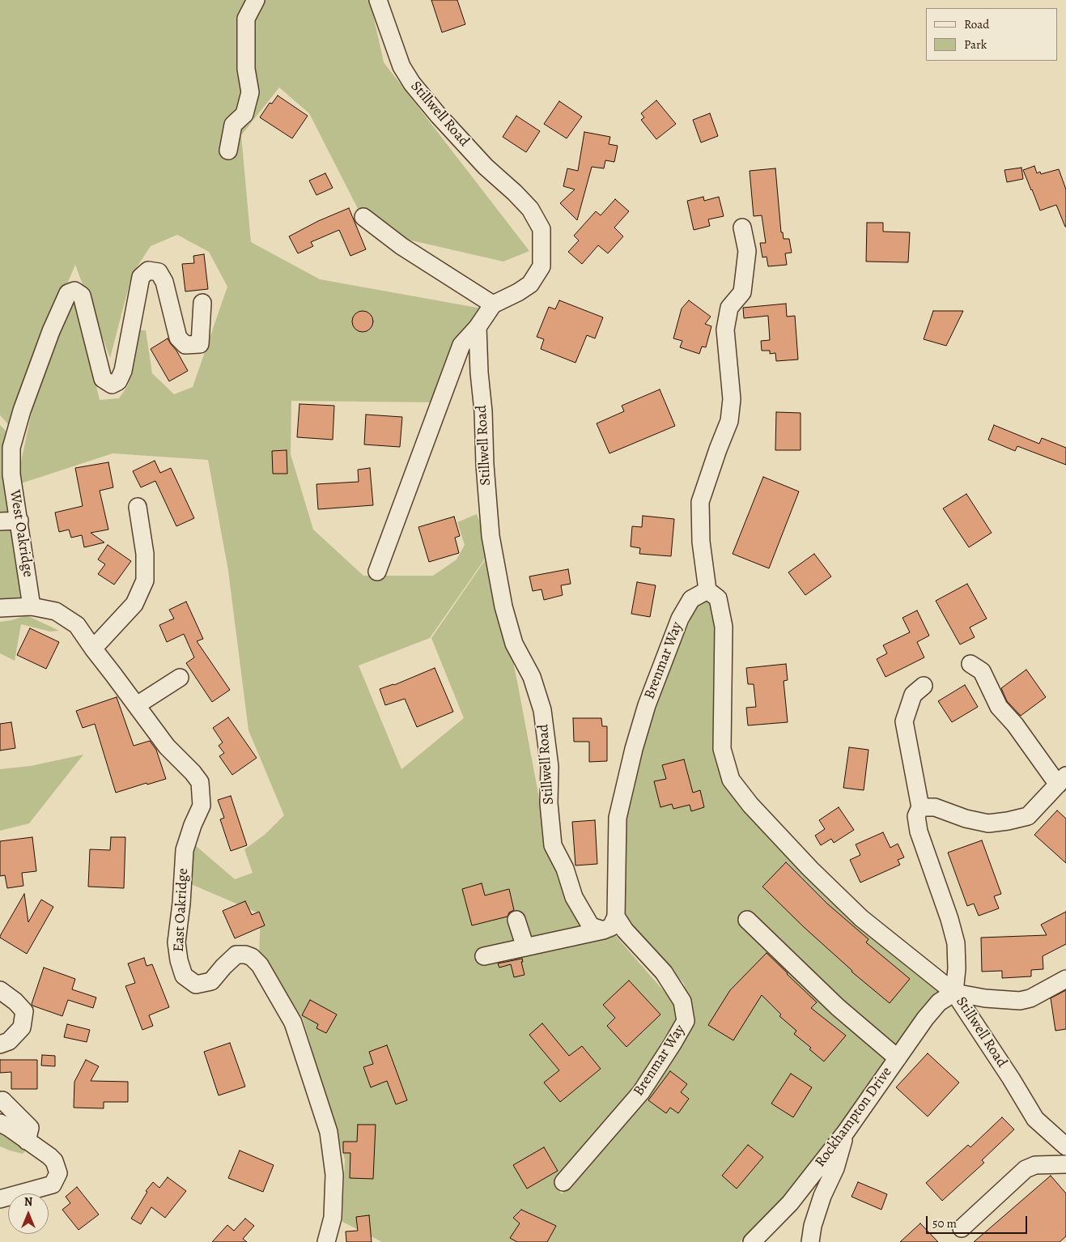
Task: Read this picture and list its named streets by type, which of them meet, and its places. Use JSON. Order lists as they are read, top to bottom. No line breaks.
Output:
{"streets":{"street":["Stillwell Road","West Oakridge","Brenmar Way","East Oakridge","Rockhampton Drive"]},"crossings":[["Stillwell Road","Rockhampton Drive"],["West Oakridge","East Oakridge"]],"legend":["Road","Park"],"scale_bar":"50 m","north":"top"}
